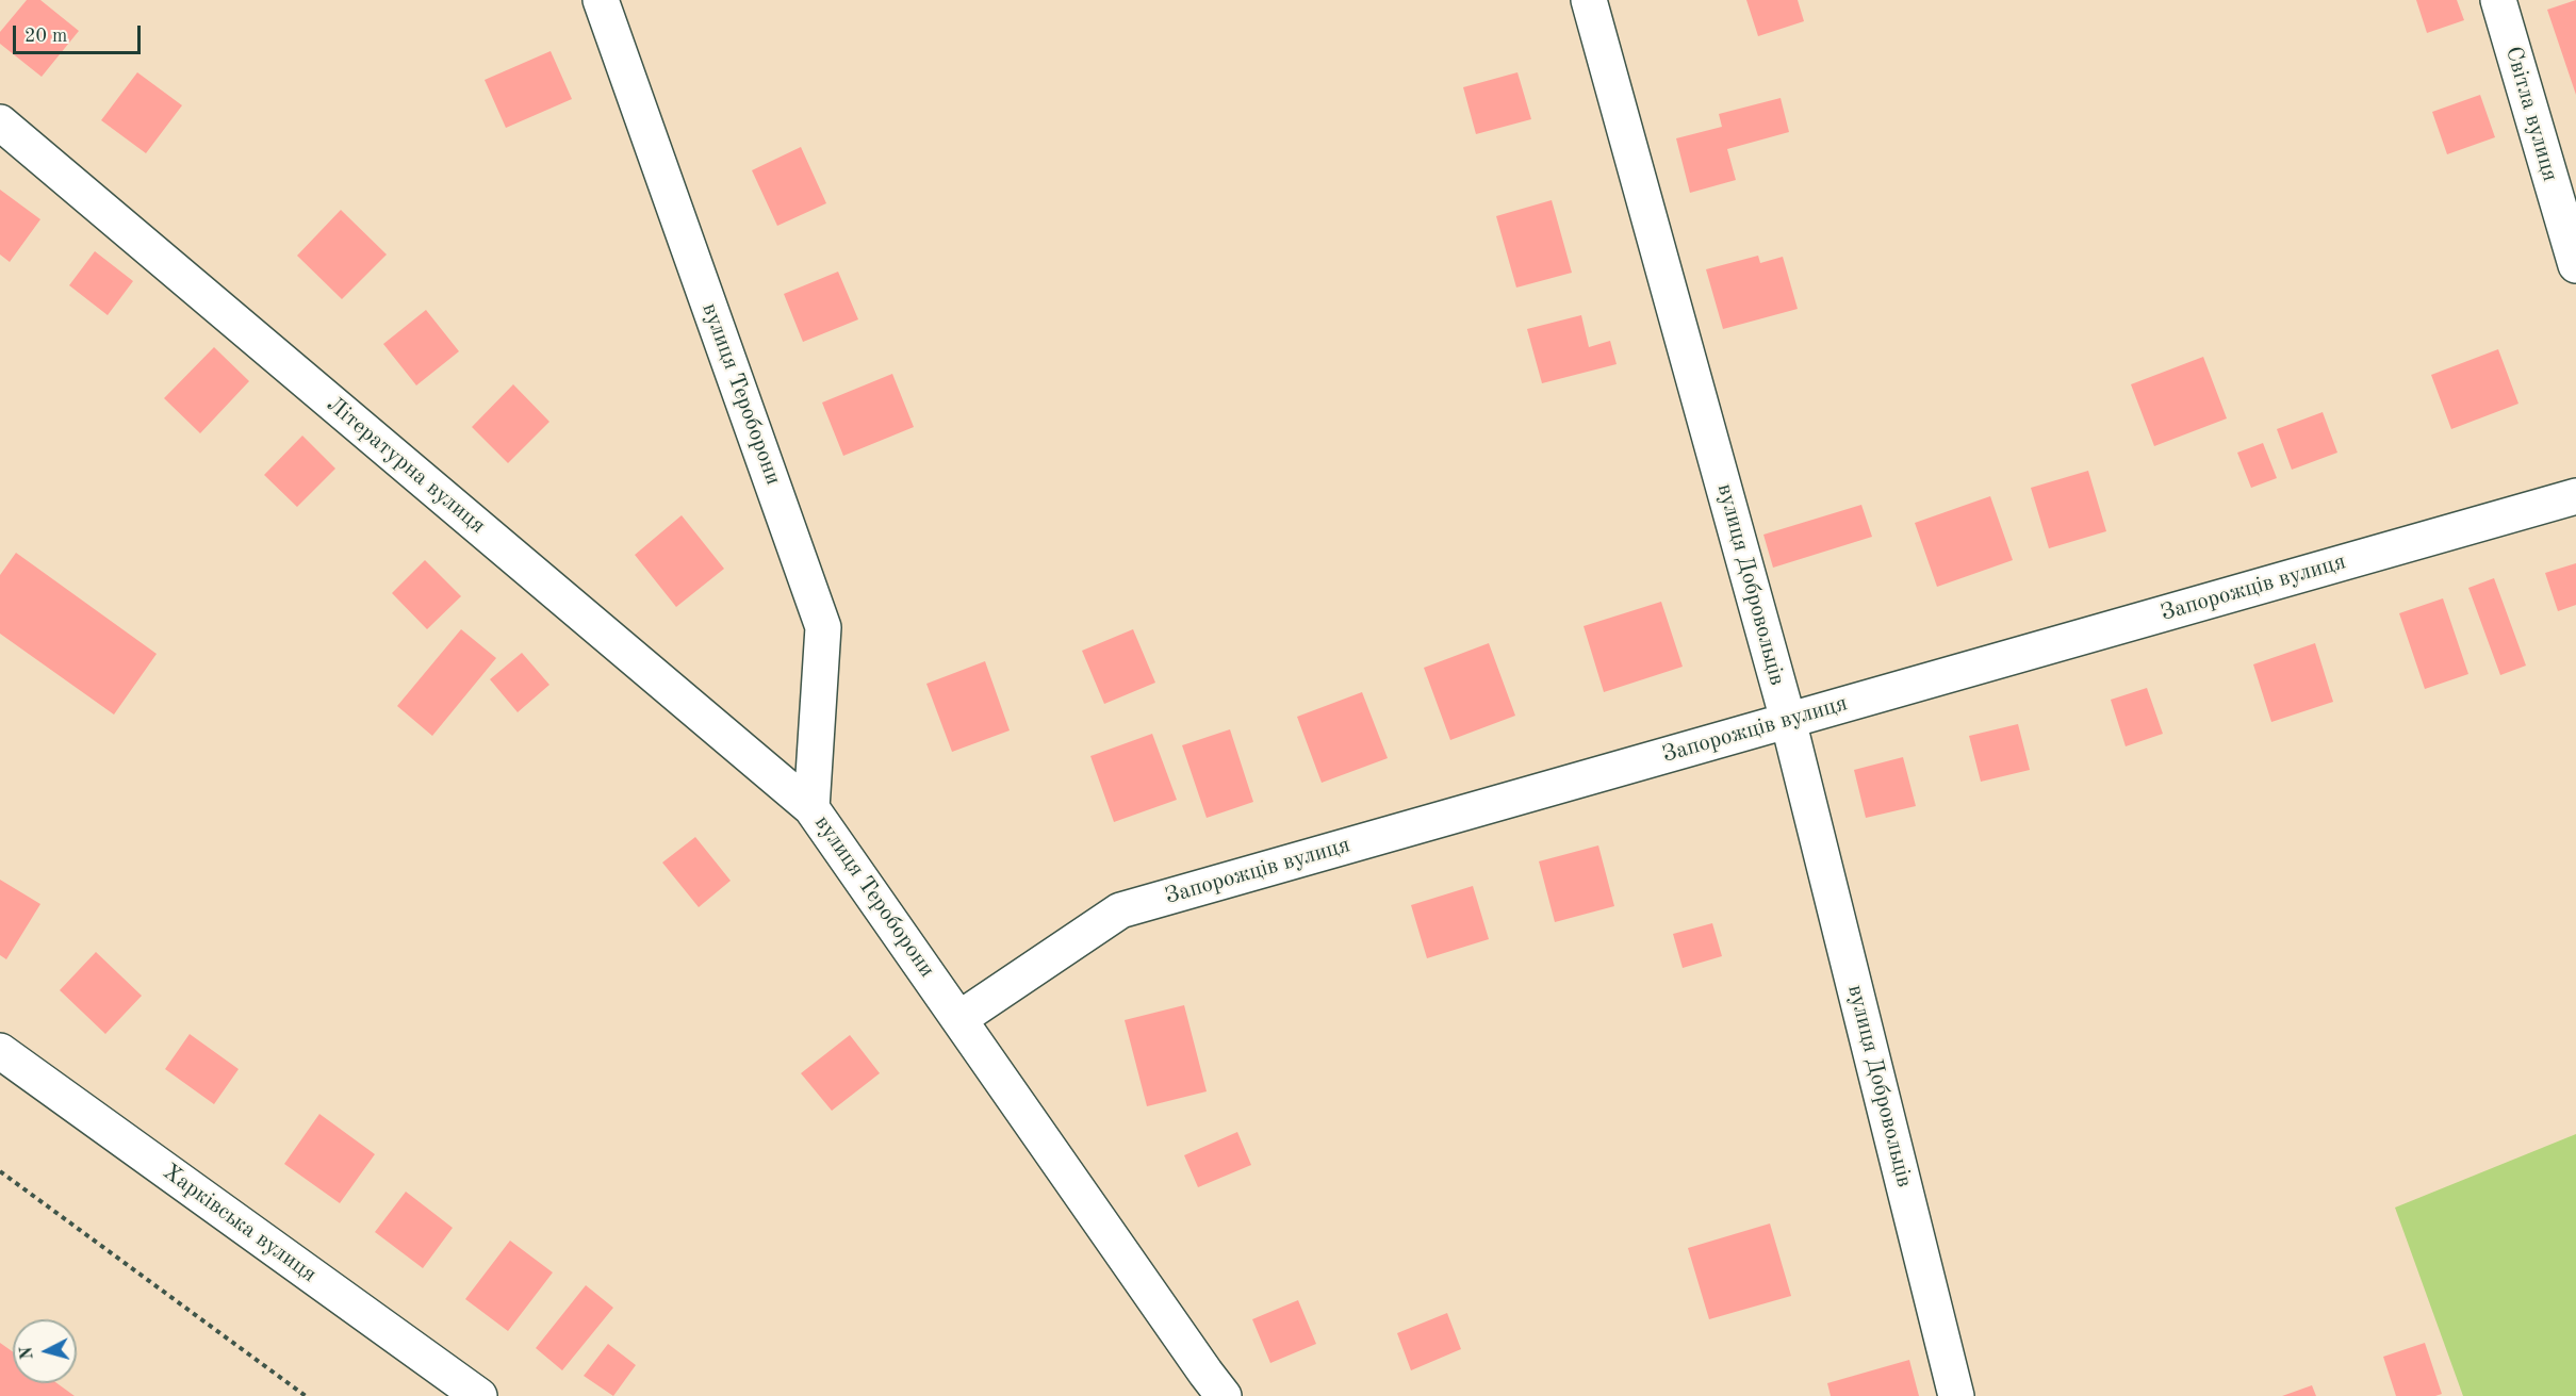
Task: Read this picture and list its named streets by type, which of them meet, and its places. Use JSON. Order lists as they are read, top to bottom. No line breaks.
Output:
{"streets":{"street":["Світла вулиця","вулиця Тероборони","Літературна вулиця","вулиця Добровольців","Запорожців вулиця","Харківська вулиця"]},"crossings":[["вулиця Тероборони","Літературна вулиця"],["вулиця Тероборони","Запорожців вулиця"],["вулиця Добровольців","Запорожців вулиця"]],"scale_bar":"20 m","north":"left"}
